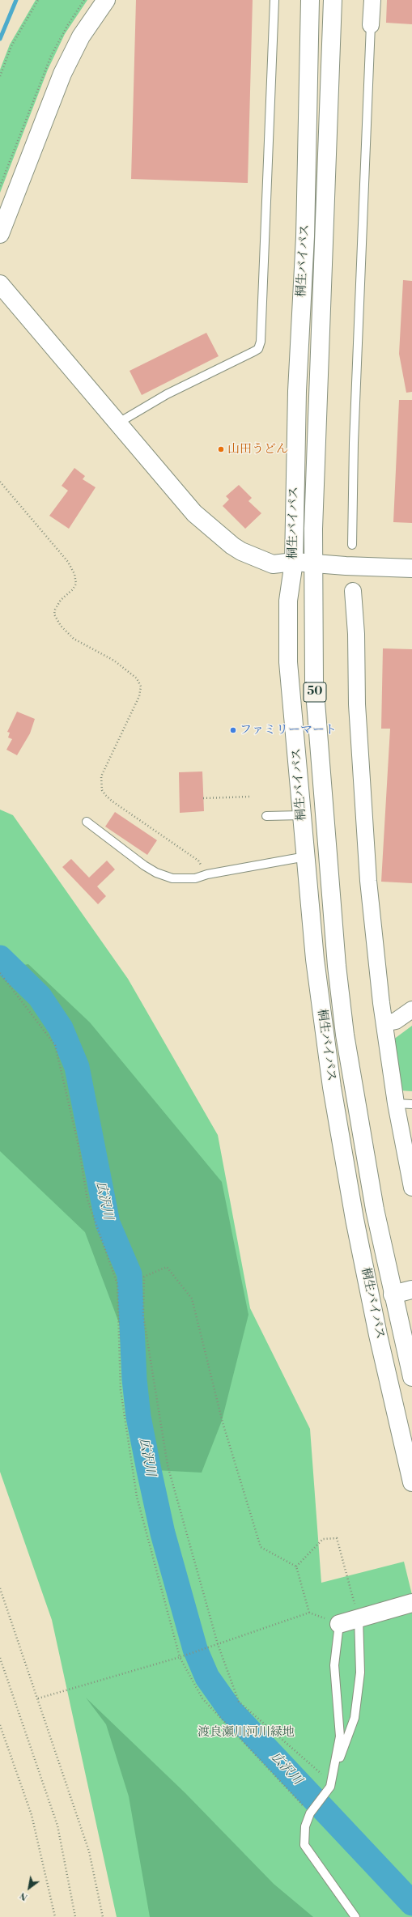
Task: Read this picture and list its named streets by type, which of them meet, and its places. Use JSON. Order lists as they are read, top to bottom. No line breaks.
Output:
{"streets":{"main road":["桐生バイパス","50"]},"water":["広沢川"],"parks":["渡良瀬川河川緑地"],"places":["山田うどん","ファミリーマート"],"north":"bottom left"}
